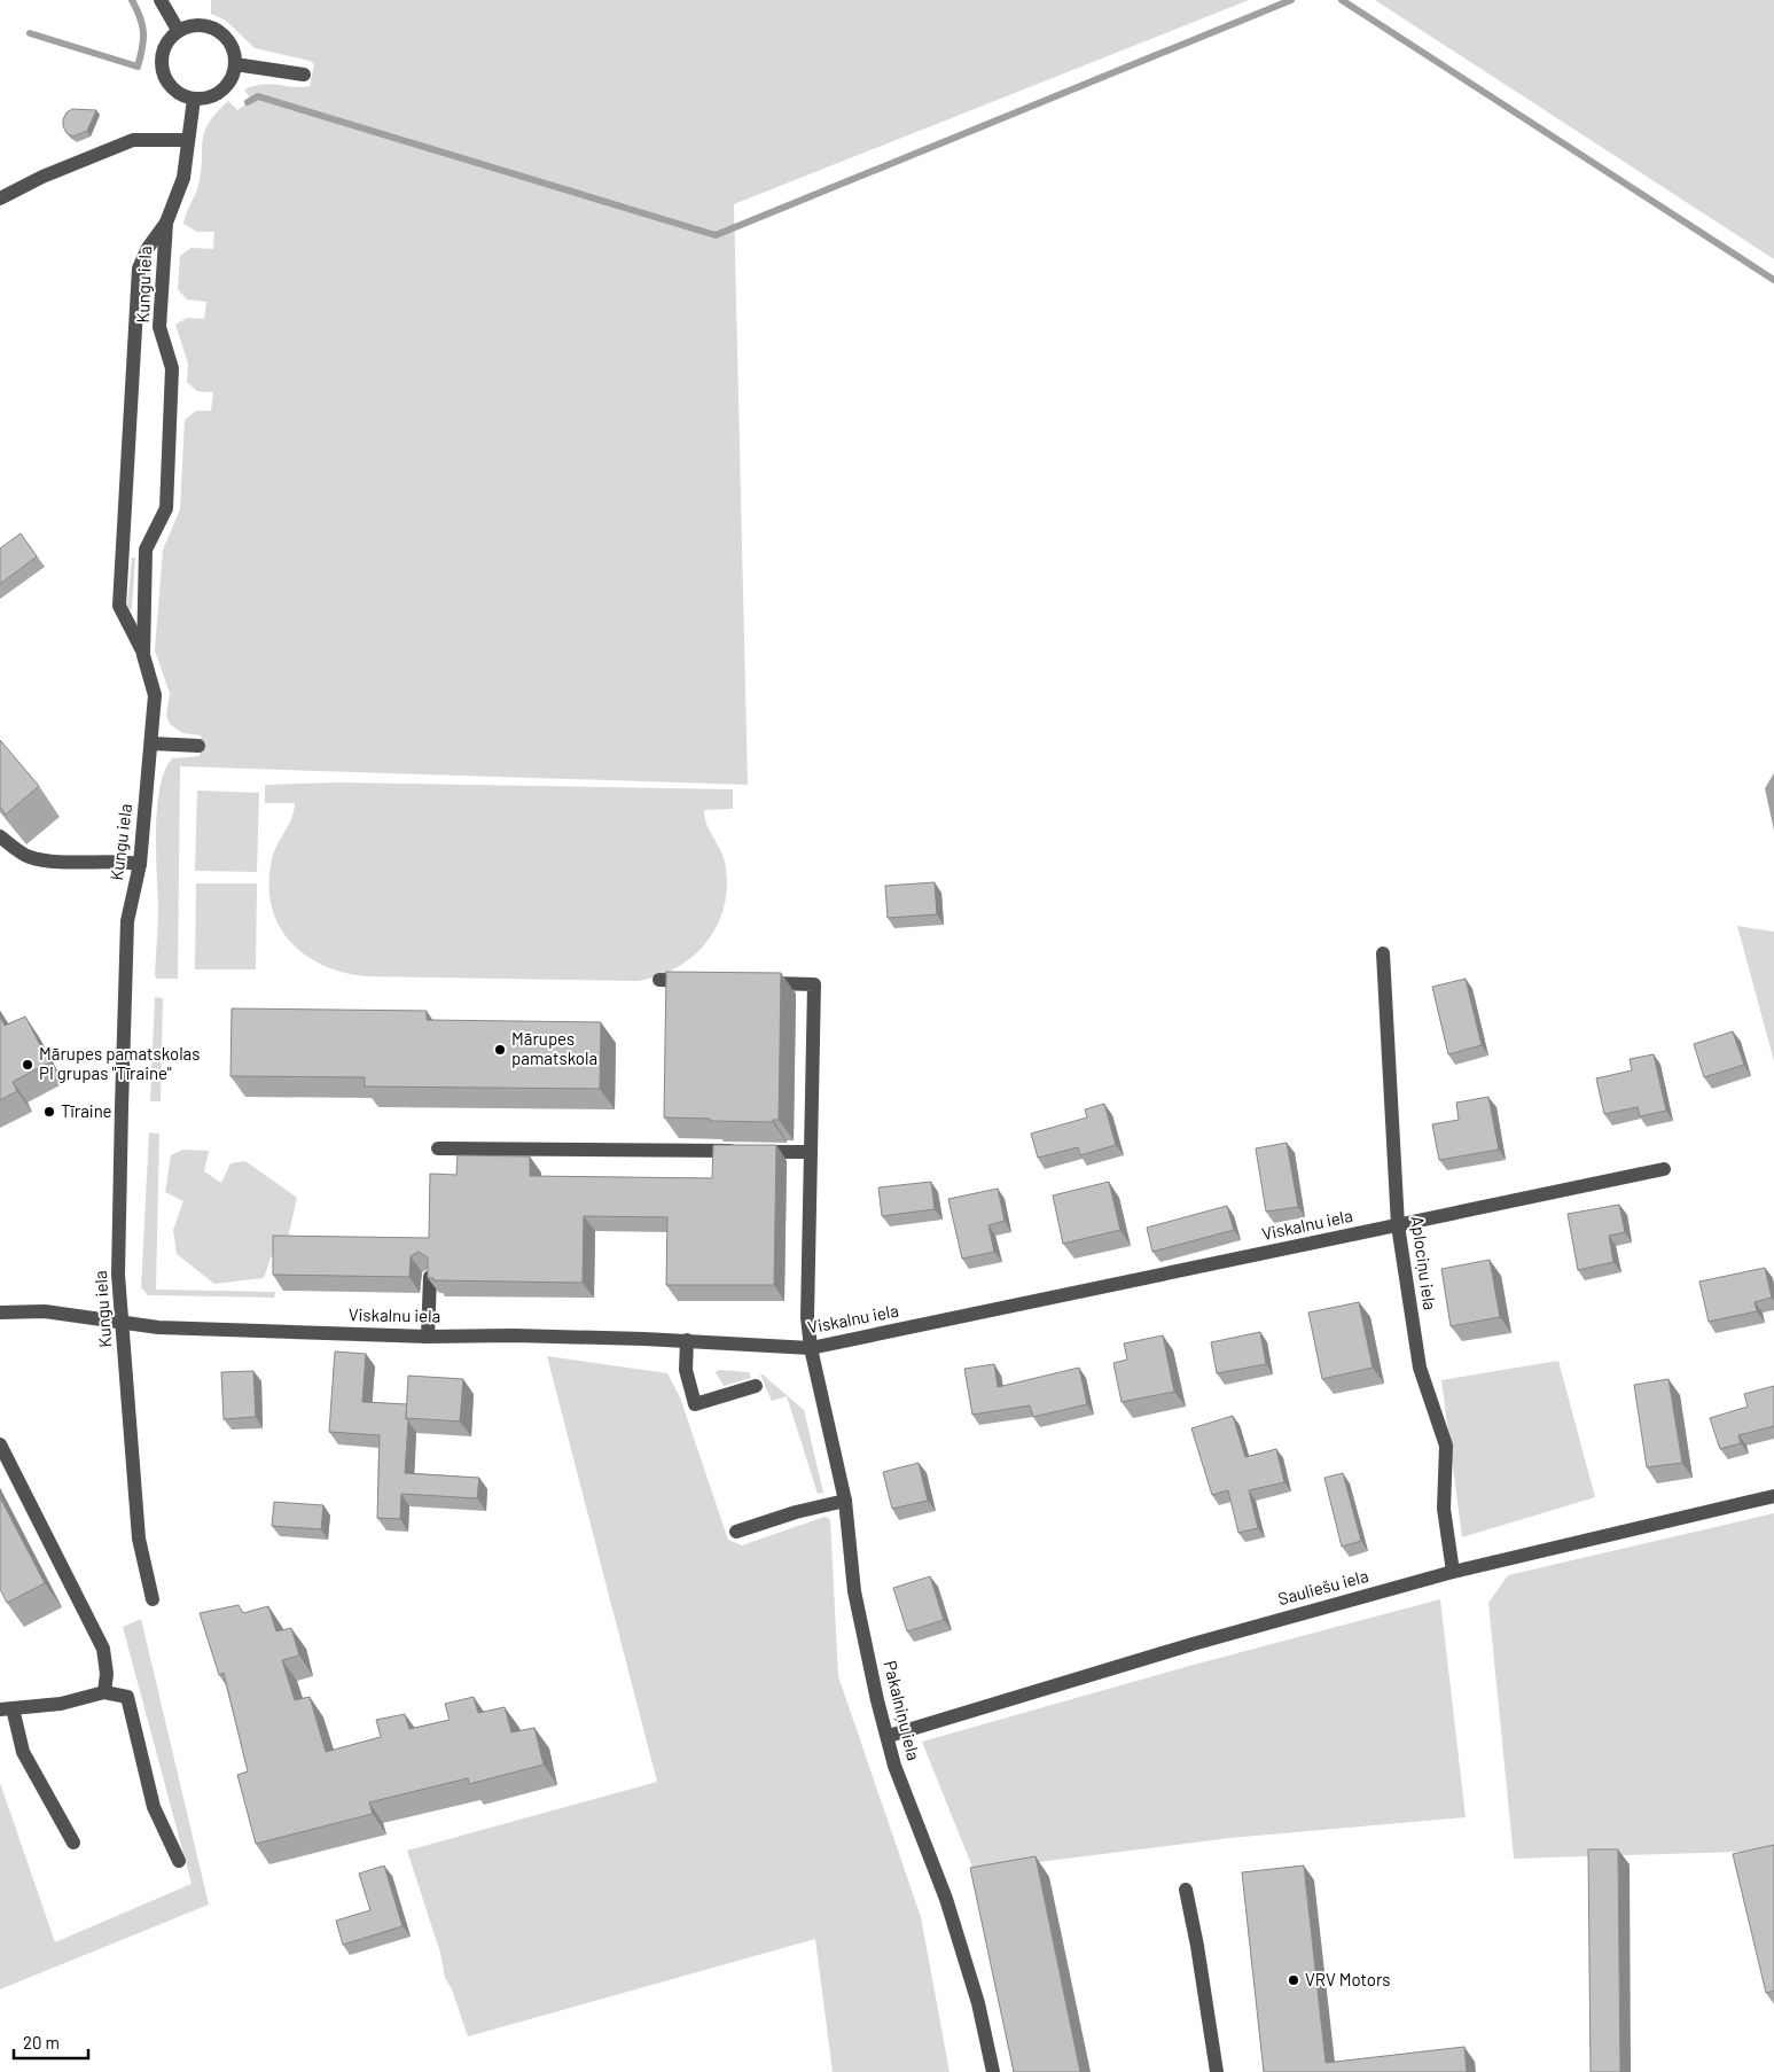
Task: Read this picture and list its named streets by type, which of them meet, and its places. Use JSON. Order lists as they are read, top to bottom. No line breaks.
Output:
{"streets":{"street":["Kungu iela","Viskalnu iela","Aplociņu iela","Sauliešu iela","Pakalniņu iela"]},"crossings":[["Kungu iela","Viskalnu iela"],["Viskalnu iela","Aplociņu iela"],["Viskalnu iela","Pakalniņu iela"],["Aplociņu iela","Sauliešu iela"],["Sauliešu iela","Pakalniņu iela"]],"places":["Mārupes pamatskola","Mārupes pamatskolas PI grupas \"Tīraine\"","Tīraine","VRV Motors"],"scale_bar":"20 m"}
